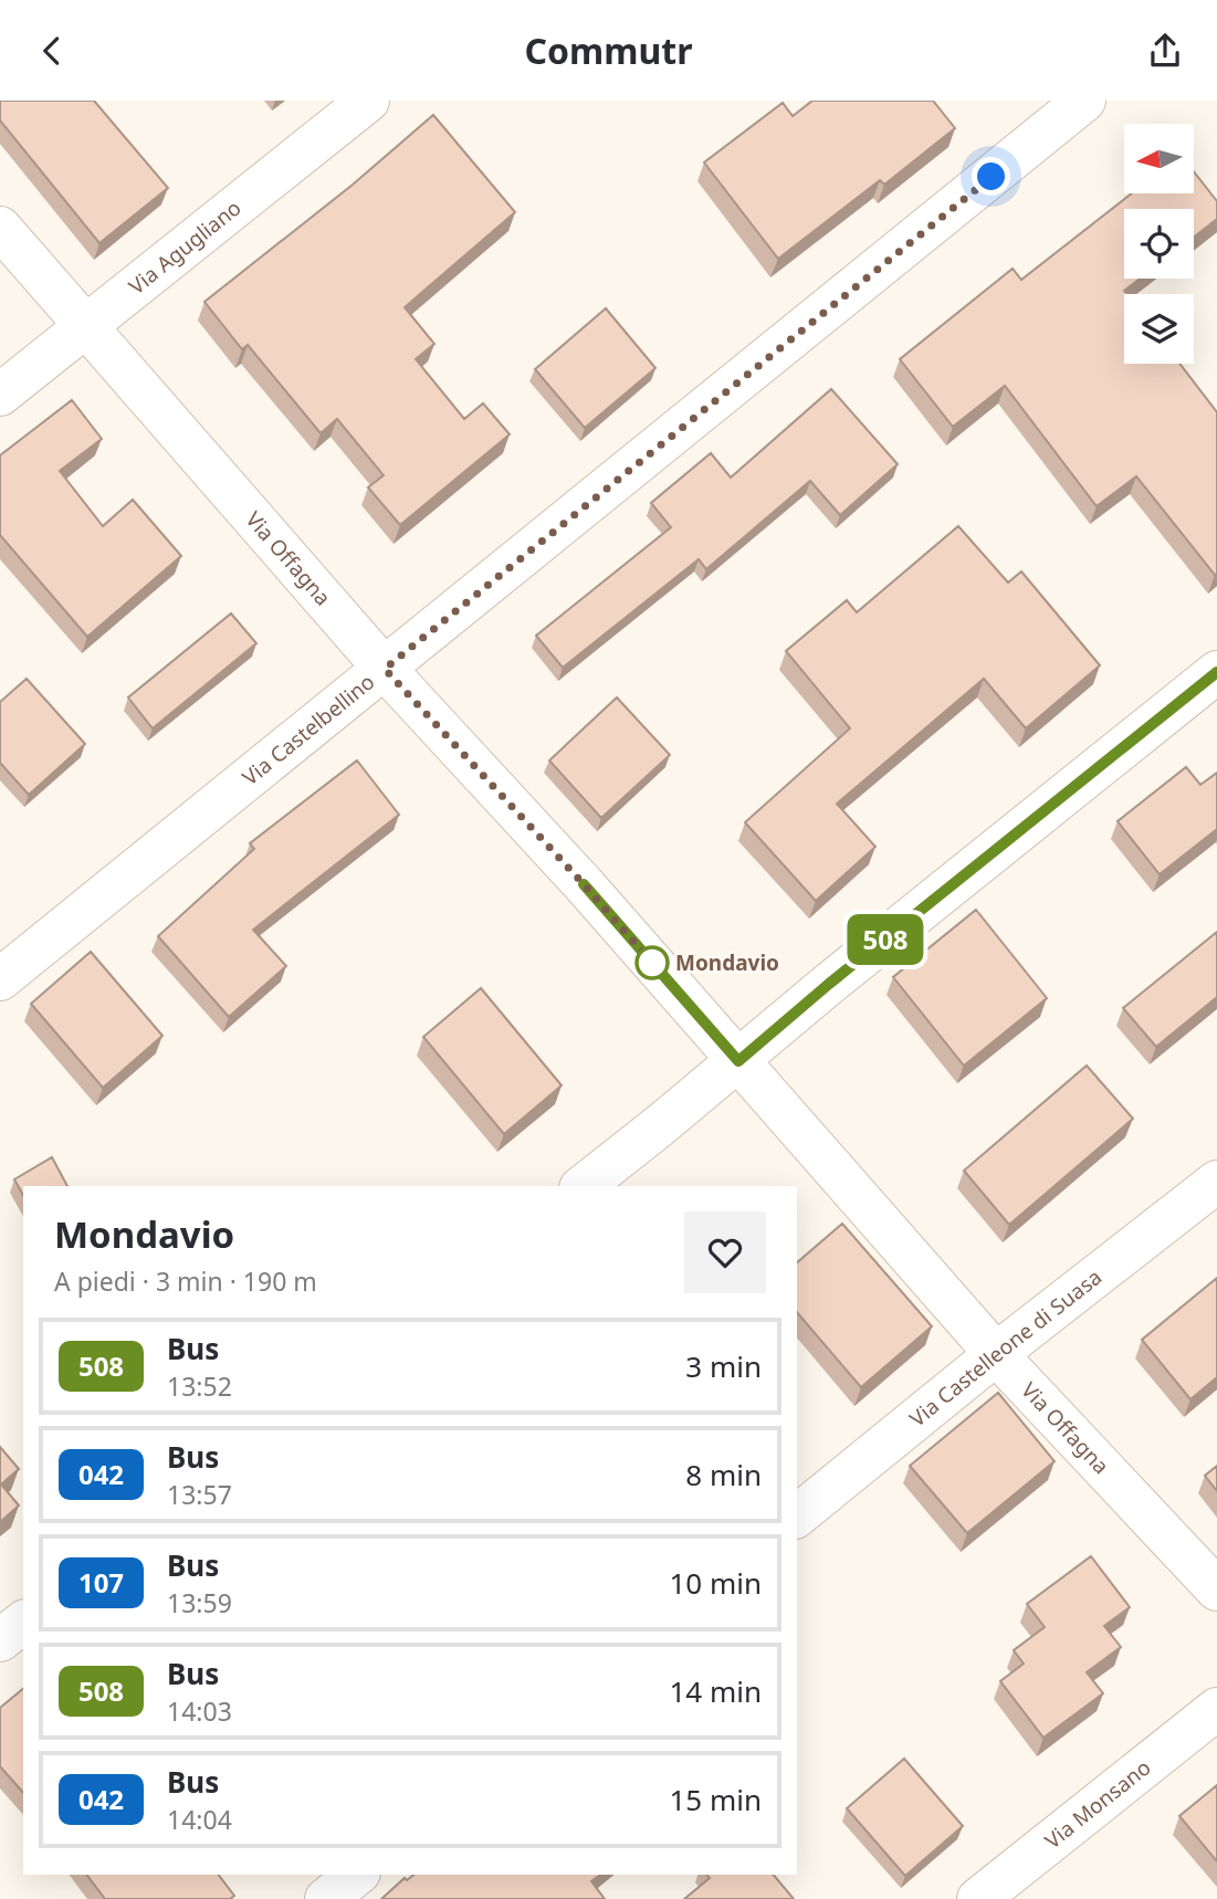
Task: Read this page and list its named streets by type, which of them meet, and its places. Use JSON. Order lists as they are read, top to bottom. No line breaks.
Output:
{"streets":{"street":["Via Agugliano","Via Offagna","Via Castelbellino","Via Castelleone di Suasa","Via Monsano"]},"crossings":[["Via Agugliano","Via Offagna"],["Via Offagna","Via Castelbellino"],["Via Offagna","Via Castelleone di Suasa"]],"places":["Mondavio"],"lines":["bus line 508"],"north":"left","page":{"header":"Commutr","on_map":"508","heading":["Mondavio","A piedi · 3 min · 190 m"],"list":[{"mark":"508","name":"Bus","note":"13:52","value":"3 min"},{"mark":"042","name":"Bus","note":"13:57","value":"8 min"},{"mark":"107","name":"Bus","note":"13:59","value":"10 min"},{"mark":"508","name":"Bus","note":"14:03","value":"14 min"},{"mark":"042","name":"Bus","note":"14:04","value":"15 min"}]}}
